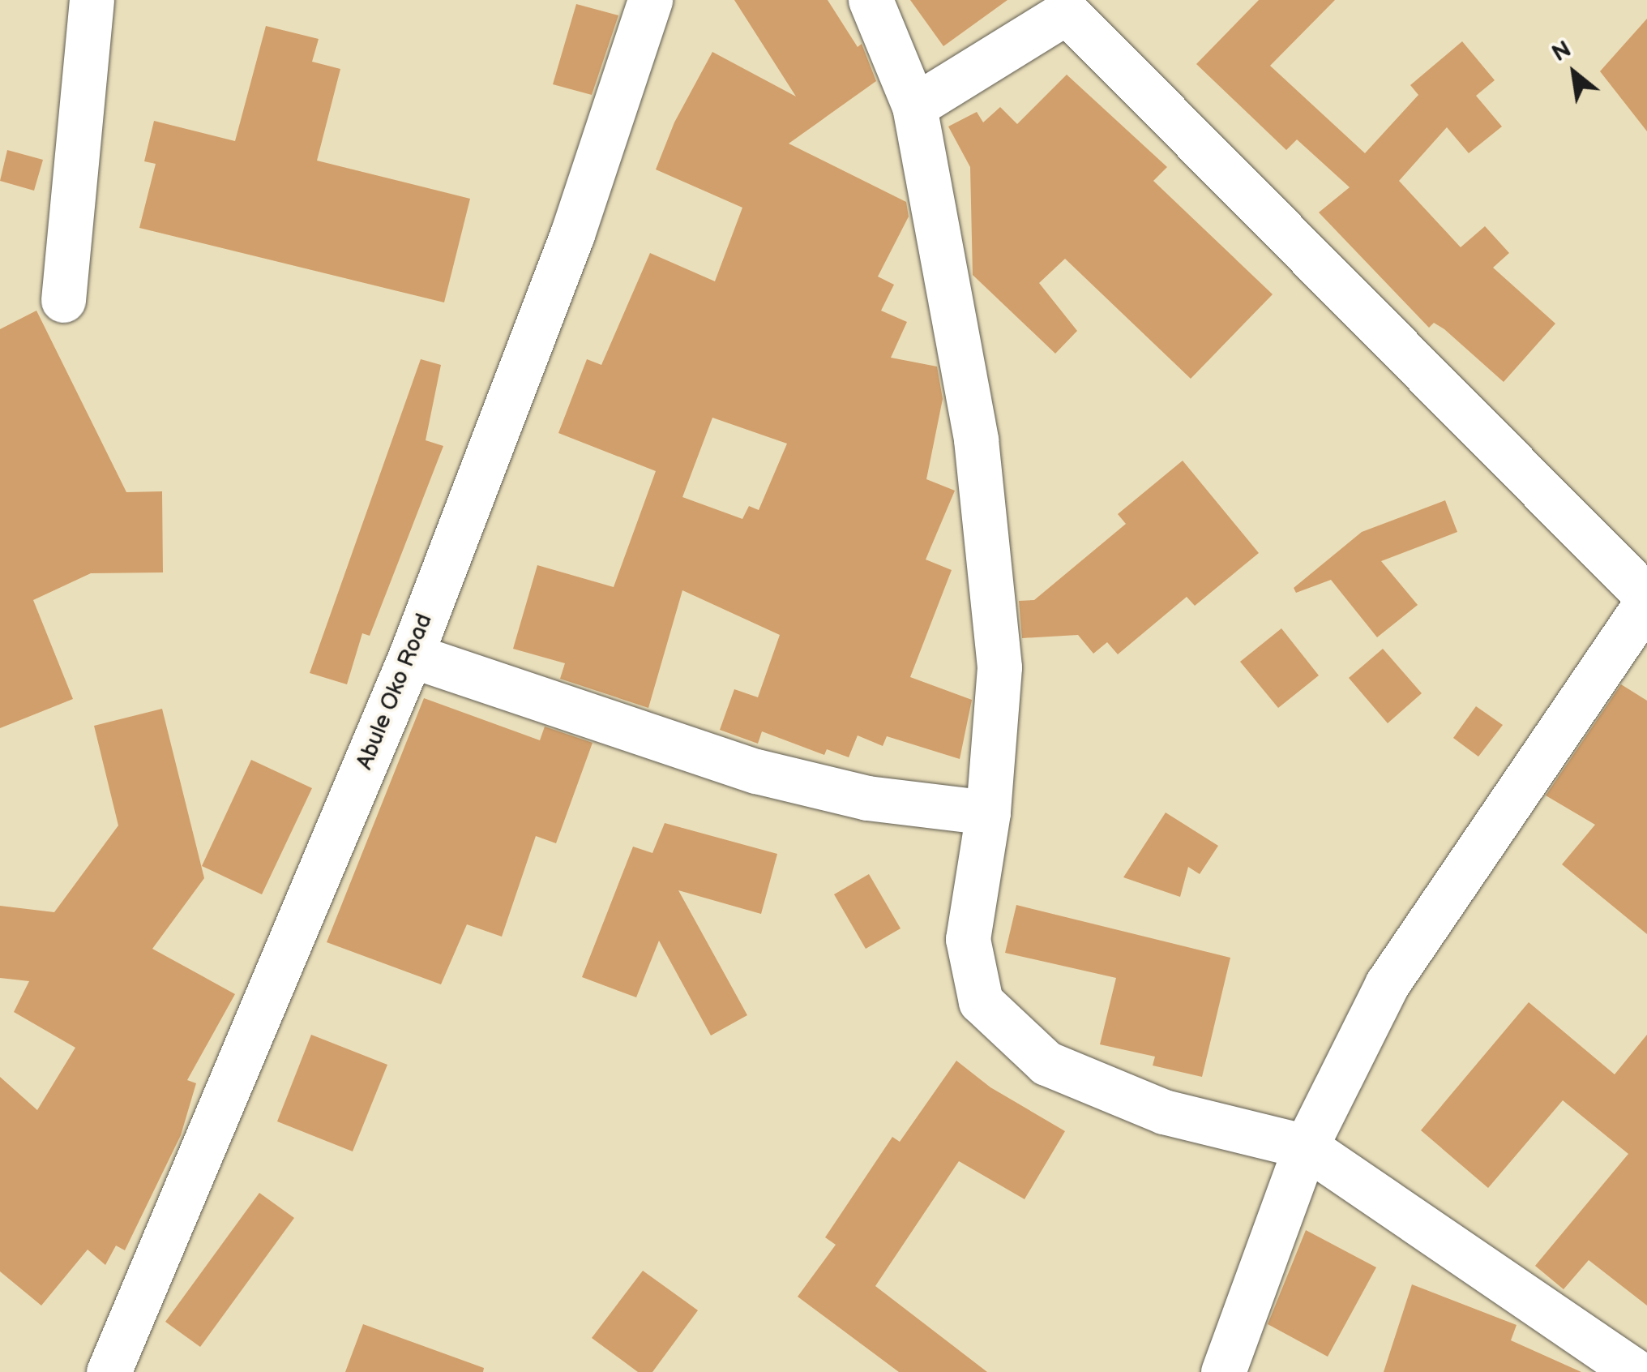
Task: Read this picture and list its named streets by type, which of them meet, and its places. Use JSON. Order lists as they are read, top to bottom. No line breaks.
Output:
{"streets":{"street":["Abule Oko Road"]},"north":"top left"}
